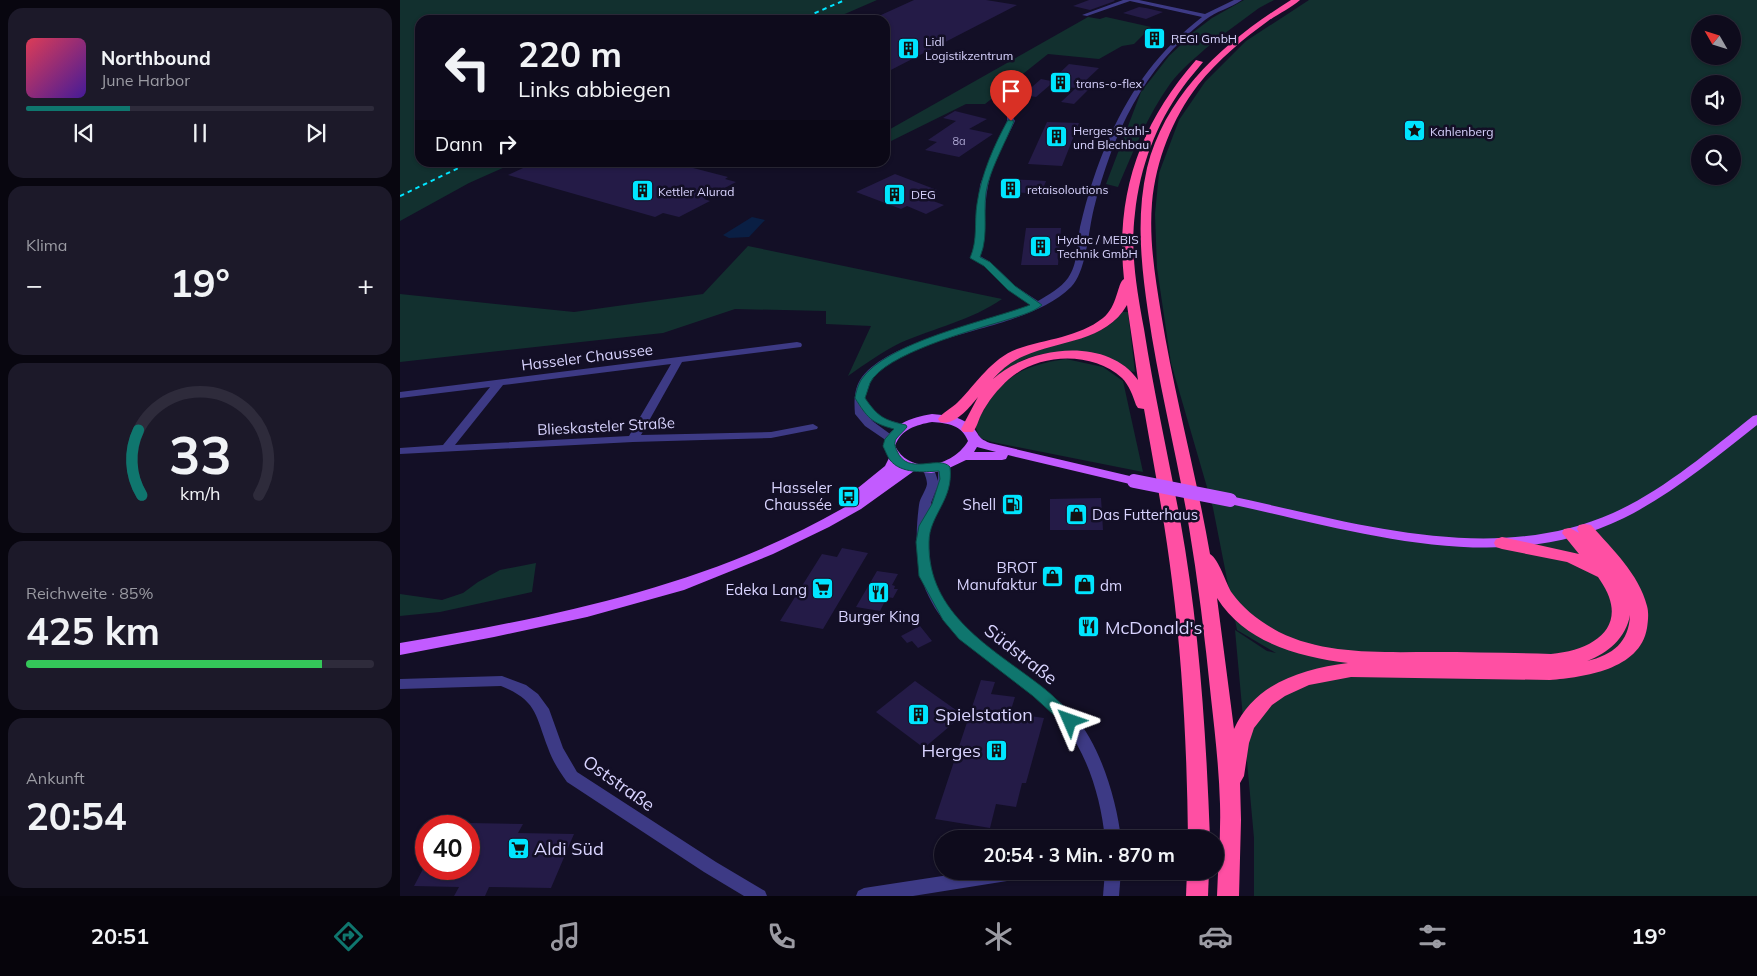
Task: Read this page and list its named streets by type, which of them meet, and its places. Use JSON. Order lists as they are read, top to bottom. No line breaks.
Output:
{"streets":{"street":["Hasseler Chaussee","Blieskasteler Straße","Südstraße","Oststraße"]},"places":{"building":["REGI GmbH","Lidl Logistikzentrum","trans-o-flex","Herges Stahl- und Blechbau","retaisoloutions","Kettler Alurad","DEG","Hydac / MEBIS Technik GmbH","Spielstation","Herges"],"place":["Kahlenberg"],"bus stop":["Hasseler Chaussée"],"fuel station":["Shell"],"shop":["Das Futterhaus","BROT Manufaktur","dm"],"supermarket":["Edeka Lang","Aldi Süd"],"restaurant":["Burger King","McDonald's"]},"house_numbers":["8a"],"north":"top left","page":{"turn":["220 m","Links abbiegen"],"song":["Northbound","June Harbor"],"then":"Dann","tile":["Klima",["Reichweite · 85%","425 km"],["Ankunft","20:54"]],"heat":["−","19°","+"],"limit":"40","trip":"20:54 · 3 Min. · 870 m","tabs":["20:51","19°"],"gauge":["33","km/h"]}}
